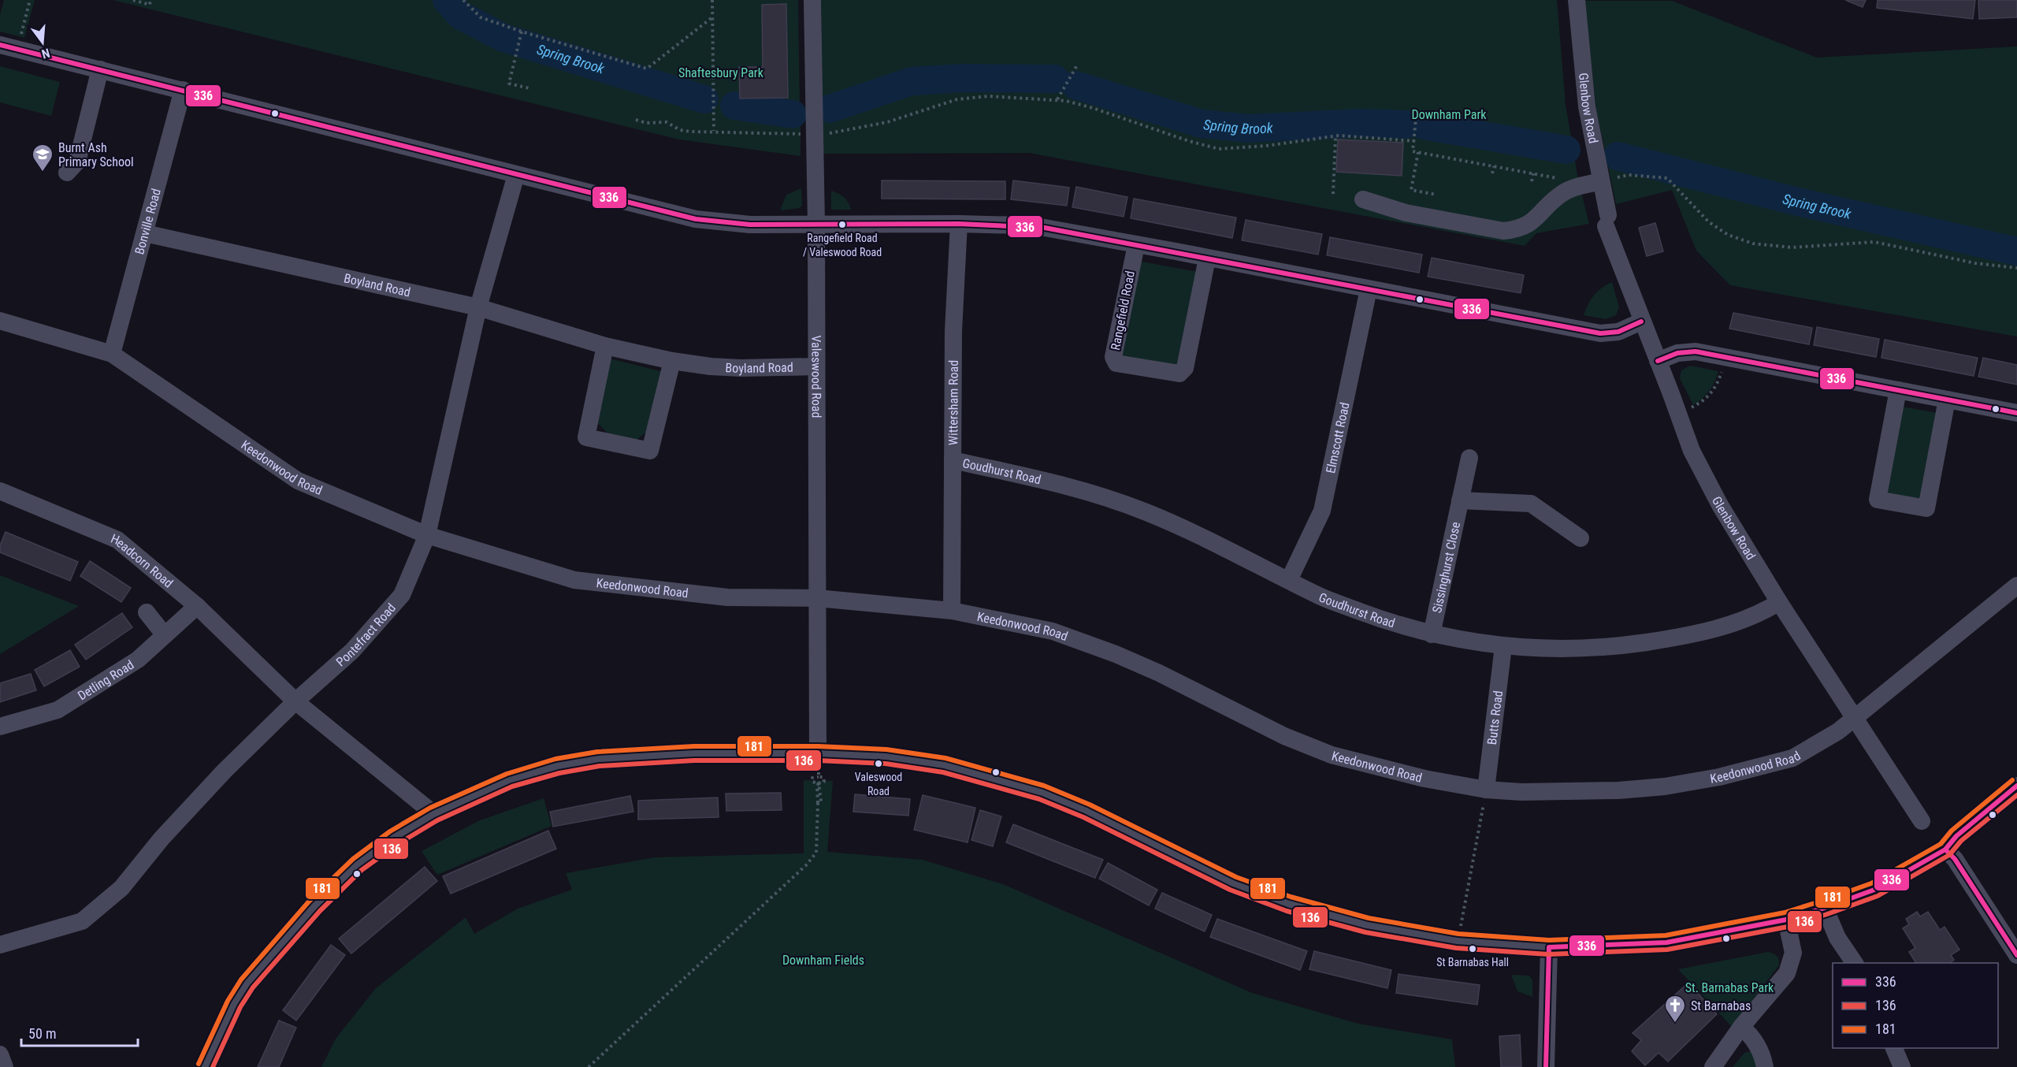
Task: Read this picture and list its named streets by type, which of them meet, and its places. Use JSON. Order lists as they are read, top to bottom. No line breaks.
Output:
{"streets":{"street":["Glenbow Road","Bonville Road","Boyland Road","Rangefield Road","Valeswood Road","Wittersham Road","Elmscott Road","Keedonwood Road","Goudhurst Road","Headcorn Road","Sissinghurst Close","Pontefract Road","Detling Road","Butts Road"]},"crossings":[["Glenbow Road","Keedonwood Road"],["Glenbow Road","Goudhurst Road"],["Bonville Road","Boyland Road"],["Bonville Road","Keedonwood Road"],["Boyland Road","Valeswood Road"],["Boyland Road","Pontefract Road"],["Valeswood Road","Keedonwood Road"],["Wittersham Road","Keedonwood Road"],["Wittersham Road","Goudhurst Road"],["Elmscott Road","Goudhurst Road"],["Keedonwood Road","Pontefract Road"],["Keedonwood Road","Butts Road"],["Goudhurst Road","Sissinghurst Close"],["Goudhurst Road","Butts Road"],["Headcorn Road","Pontefract Road"],["Headcorn Road","Detling Road"]],"water":["Spring Brook"],"parks":["Shaftesbury Park","Downham Park","Downham Fields","St. Barnabas Park"],"places":{"school or university":["Burnt Ash Primary School"],"other":["Rangefield Road / Valeswood Road","Valeswood Road","St Barnabas Hall"],"church":["St Barnabas"]},"lines":["transit line 336","transit line 181","transit line 136"],"legend":["336","136","181"],"scale_bar":"50 m","north":"bottom"}
